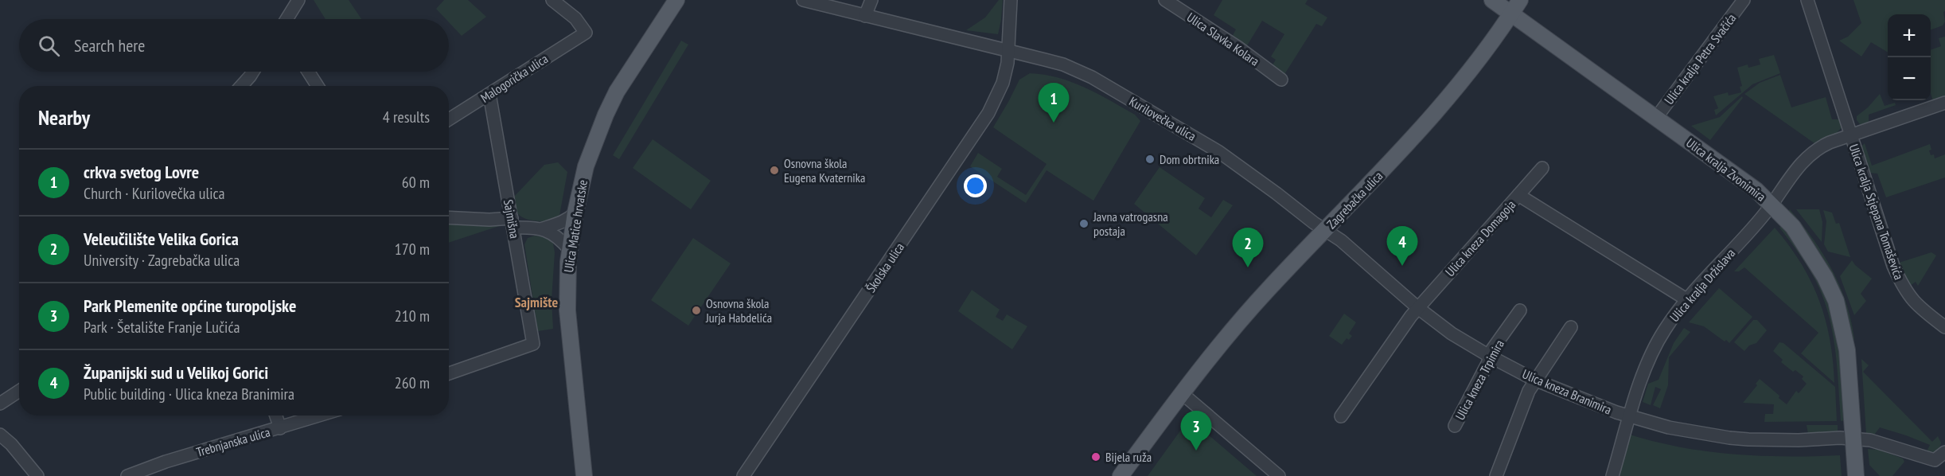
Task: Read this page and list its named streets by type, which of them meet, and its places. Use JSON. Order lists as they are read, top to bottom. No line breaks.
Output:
{"streets":{"main road":["Ulica kralja Zvonimira","Zagrebačka ulica","Ulica Matice hrvatske"],"street":["Ulica Slavka Kolara","Ulica kralja Petra Svačića","Malogorička ulica","Kurilovečka ulica","Ulica kralja Stjepana Tomaševića","Sajmišna","Ulica kneza Domagoja","Školska ulica","Ulica kralja Držislava","Ulica kneza Trpimira","Ulica kneza Branimira","Trebnjanska ulica"]},"crossings":[["Ulica kralja Petra Svačića","Ulica kralja Zvonimira"],["Malogorička ulica","Sajmišna"],["Kurilovečka ulica","Zagrebačka ulica"],["Kurilovečka ulica","Školska ulica"],["Kurilovečka ulica","Ulica kneza Branimira"],["Ulica kralja Zvonimira","Zagrebačka ulica"],["Ulica kralja Zvonimira","Ulica kralja Držislava"],["Ulica kralja Zvonimira","Ulica kneza Branimira"],["Zagrebačka ulica","Ulica kneza Branimira"],["Ulica kralja Stjepana Tomaševića","Ulica kralja Držislava"],["Ulica kneza Domagoja","Ulica kralja Držislava"],["Ulica kneza Domagoja","Ulica kneza Branimira"],["Ulica kralja Držislava","Ulica kneza Branimira"],["Ulica kneza Trpimira","Ulica kneza Branimira"]],"districts":["Sajmište"],"places":["Dom obrtnika","Osnovna škola Eugena Kvaternika","Javna vatrogasna postaja","Osnovna škola Jurja Habdelića","Bijela ruža"],"page":{"map_buttons":["+","−"],"search":"Search here","pins":["1","4","2","3"],"heading":["Nearby","4 results"],"list":[{"mark":"1","name":"crkva svetog Lovre","note":"Church · Kurilovečka ulica","value":"60 m"},{"mark":"2","name":"Veleučilište Velika Gorica","note":"University · Zagrebačka ulica","value":"170 m"},{"mark":"3","name":"Park Plemenite općine turopoljske","note":"Park · Šetalište Franje Lučića","value":"210 m"},{"mark":"4","name":"Županijski sud u Velikoj Gorici","note":"Public building · Ulica kneza Branimira","value":"260 m"}]}}
